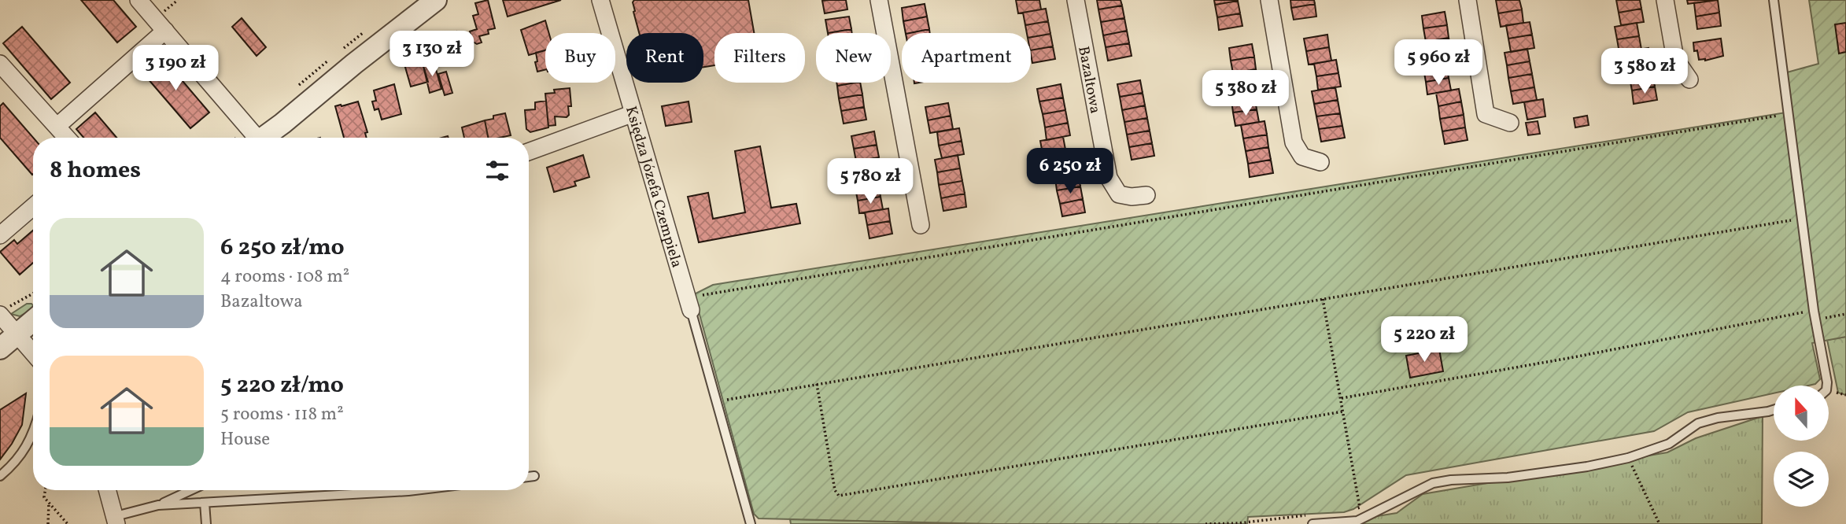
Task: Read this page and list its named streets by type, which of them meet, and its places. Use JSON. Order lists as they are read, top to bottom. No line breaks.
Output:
{"streets":{"street":["Bazaltowa","Księdza Józefa Czempiela"]},"north":"top","page":{"price":["3 130 zł","5 960 zł","3 190 zł","3 580 zł","5 380 zł","6 250 zł","5 780 zł","5 220 zł"],"chip":["Buy","Rent","Filters","New","Apartment"],"heading":"8 homes","list":[{"name":"6 250 zł/mo","note":"4 rooms · 108 m² · Bazaltowa"},{"name":"5 220 zł/mo","note":"5 rooms · 118 m² · House"}]}}
